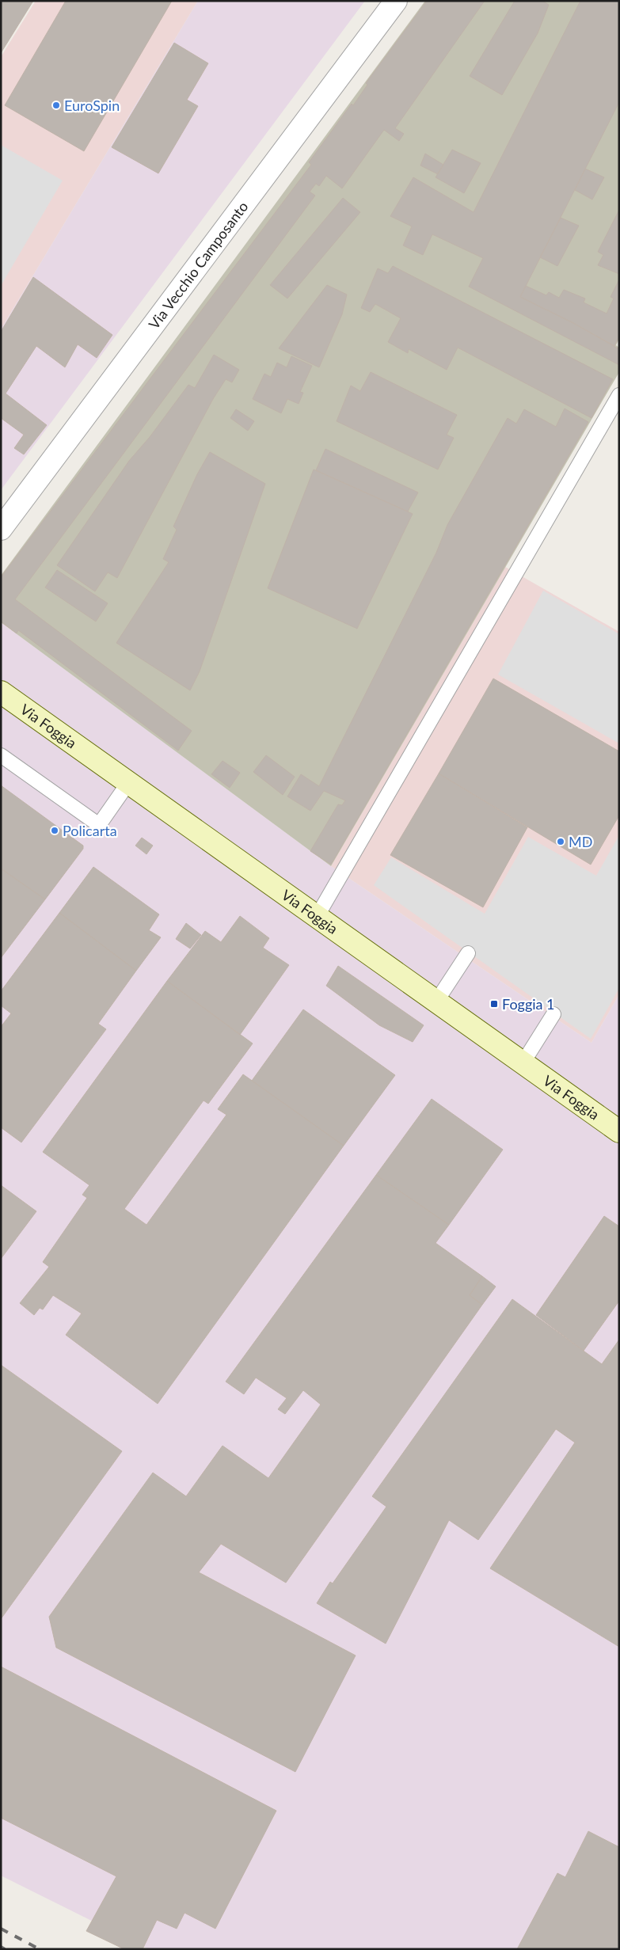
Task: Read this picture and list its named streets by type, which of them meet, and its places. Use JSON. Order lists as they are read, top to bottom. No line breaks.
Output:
{"streets":{"main road":["Via Foggia"],"street":["Via Vecchio Camposanto"]},"places":{"other":["EuroSpin","Policarta","MD"],"transit":["Foggia 1"]}}
